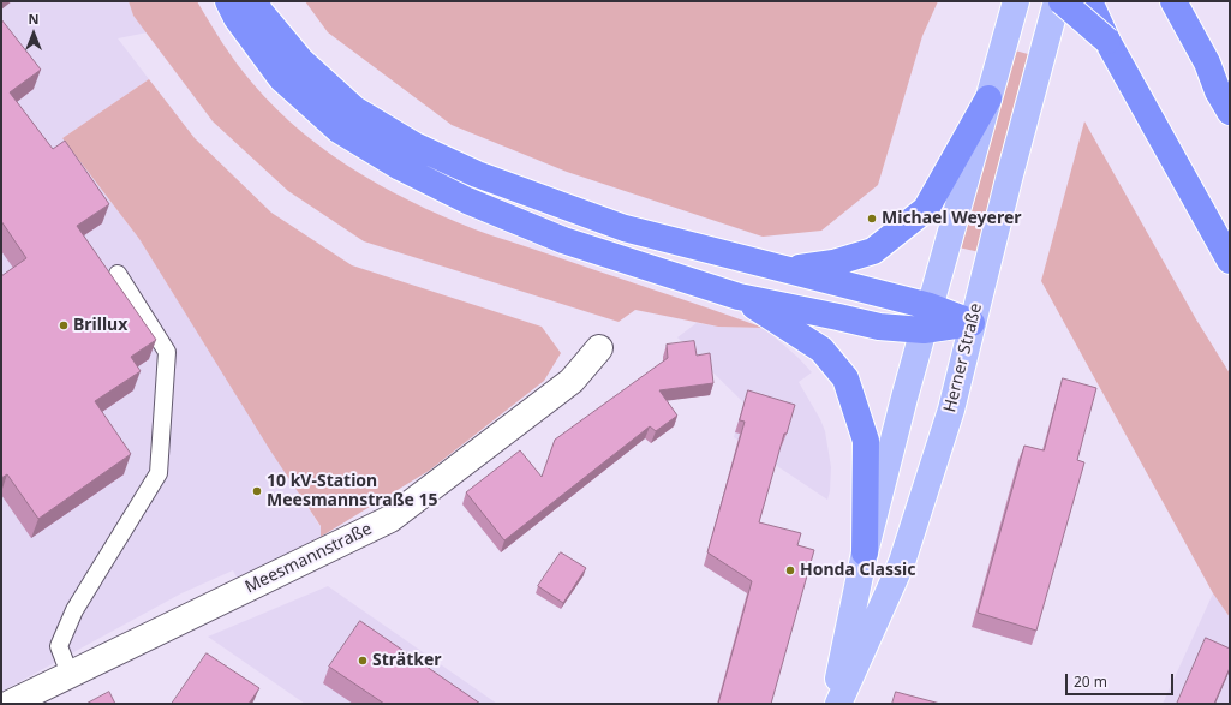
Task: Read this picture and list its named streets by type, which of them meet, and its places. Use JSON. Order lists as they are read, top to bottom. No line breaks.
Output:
{"streets":{"main road":["Herner Straße"],"street":["Meesmannstraße"]},"places":["Michael Weyerer","Brillux","10 kV-Station Meesmannstraße 15","Honda Classic","Strätker"],"scale_bar":"20 m","north":"top"}
